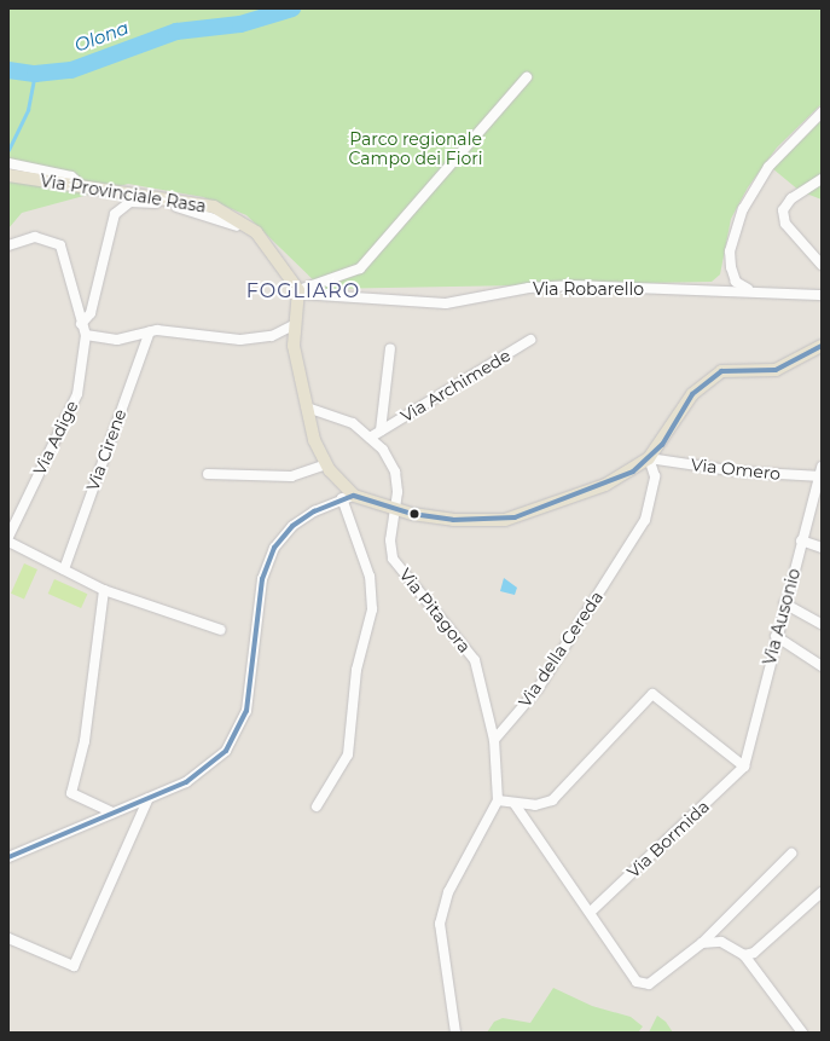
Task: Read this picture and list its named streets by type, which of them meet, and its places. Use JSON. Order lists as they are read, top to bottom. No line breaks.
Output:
{"streets":{"main road":["Via Provinciale Rasa"],"street":["Via Robarello","Via Archimede","Via Adige","Via Cirene","Via Omero","Via Pitagora","Via Ausonio","Via della Cereda","Via Bormida"]},"crossings":[["Via Provinciale Rasa","Via Robarello"],["Via Omero","Via Ausonio"],["Via Omero","Via della Cereda"],["Via Pitagora","Via della Cereda"],["Via Ausonio","Via Bormida"]],"districts":["FOGLIARO"],"water":["Olona"],"parks":["Parco regionale Campo dei Fiori"]}
